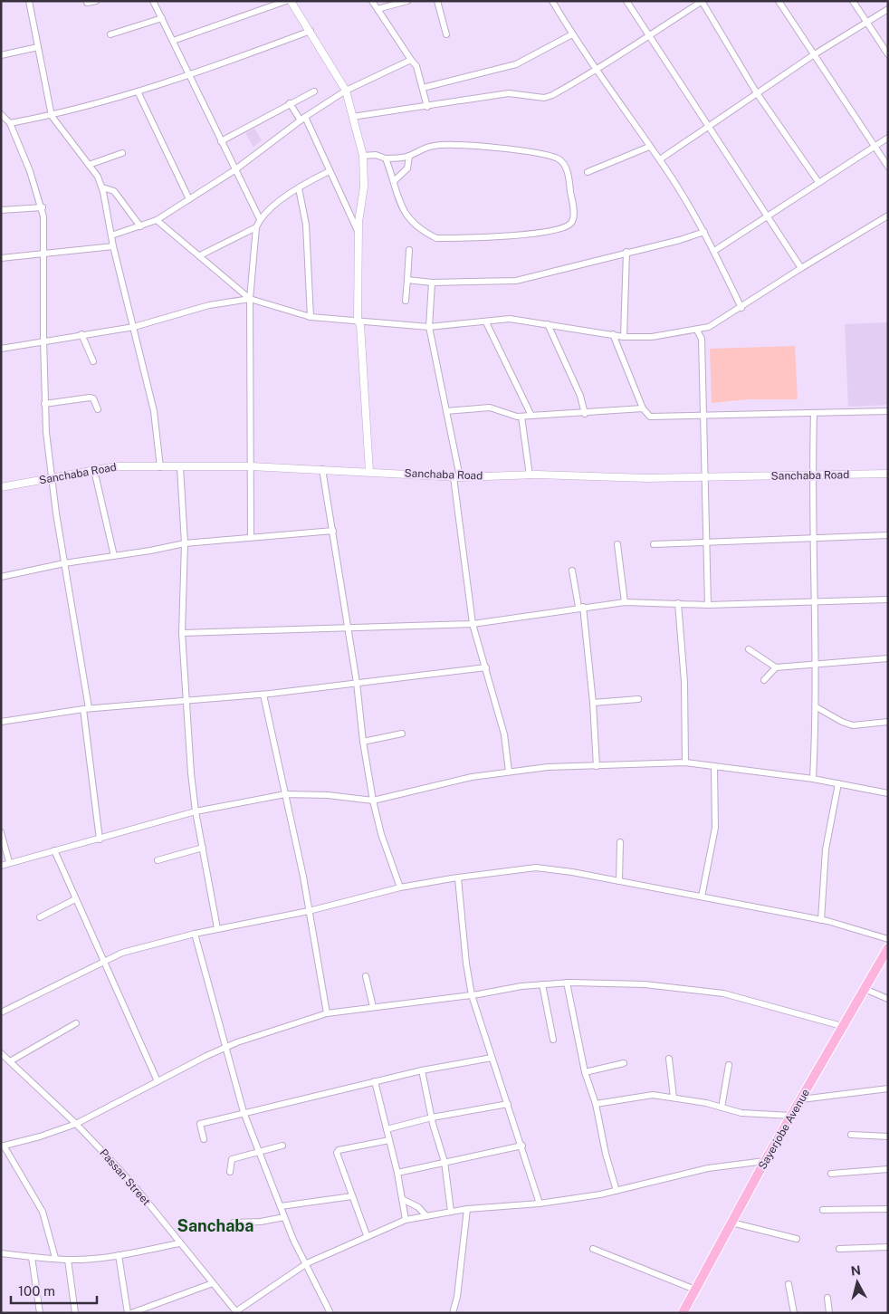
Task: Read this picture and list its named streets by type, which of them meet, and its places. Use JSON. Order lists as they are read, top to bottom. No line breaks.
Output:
{"streets":{"main road":["Sayerjobe Avenue"],"street":["Sanchaba Road","Passan Street"]},"districts":["Sanchaba"],"scale_bar":"100 m","north":"top"}
